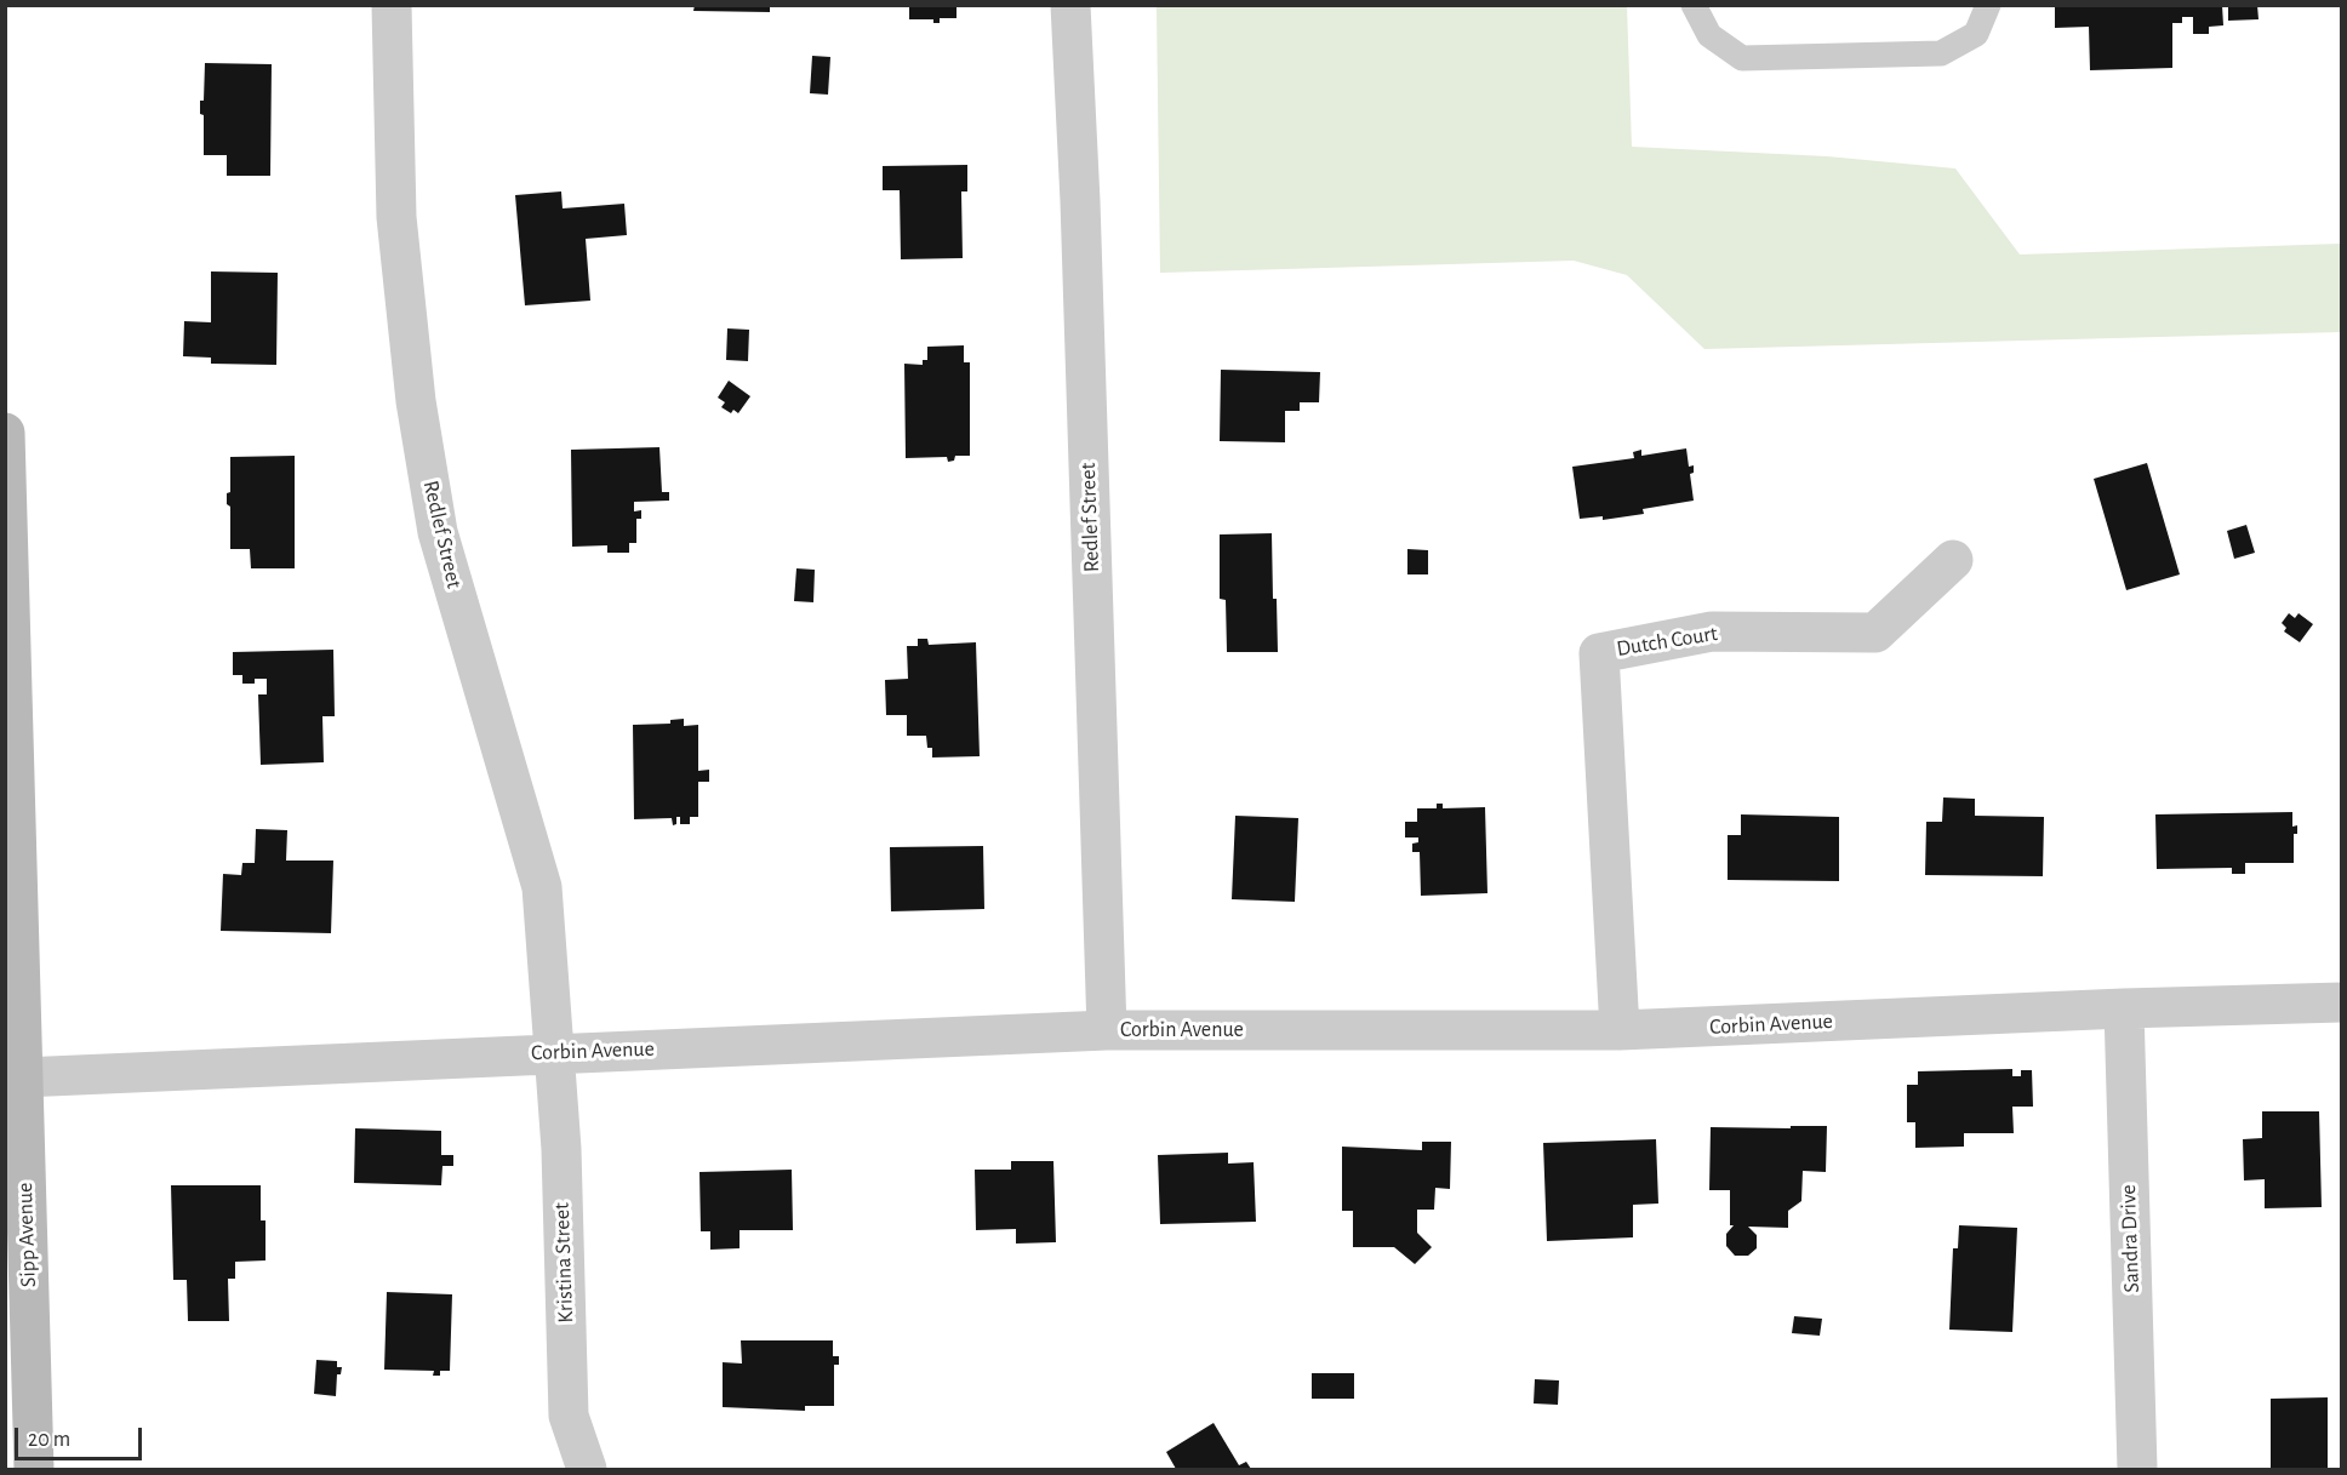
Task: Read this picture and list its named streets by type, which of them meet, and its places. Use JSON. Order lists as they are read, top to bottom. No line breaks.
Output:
{"streets":{"street":["Redlef Street","Dutch Court","Corbin Avenue","Sipp Avenue","Sandra Drive","Kristina Street"]},"crossings":[["Redlef Street","Corbin Avenue"],["Redlef Street","Kristina Street"],["Dutch Court","Corbin Avenue"],["Corbin Avenue","Sipp Avenue"],["Corbin Avenue","Sandra Drive"],["Corbin Avenue","Kristina Street"]],"scale_bar":"20 m"}
